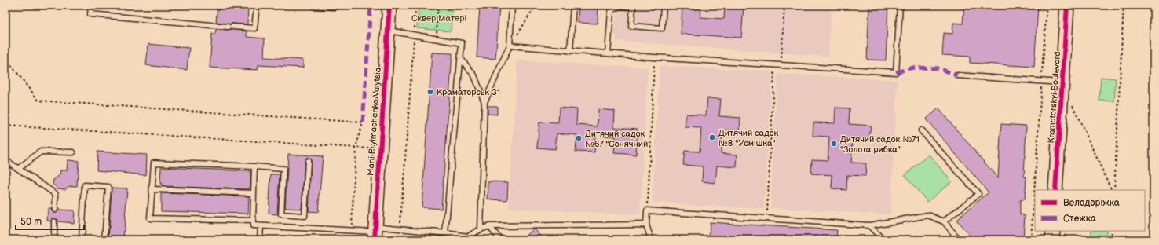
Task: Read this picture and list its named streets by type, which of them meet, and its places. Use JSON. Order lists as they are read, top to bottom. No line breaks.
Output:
{"streets":{"street":["Kramatorskyi Boulevard","Marii Pryimachenko Vulytsia"]},"parks":["Сквер Матері"],"places":["Краматорськ 31","Дитячий садок №8 \"Усмішка\"","Дитячий садок №67 \"Сонячний\"","Дитячий садок №71 \"Золота рибка\""],"legend":["Велодоріжка","Стежка"],"scale_bar":"50 m"}
